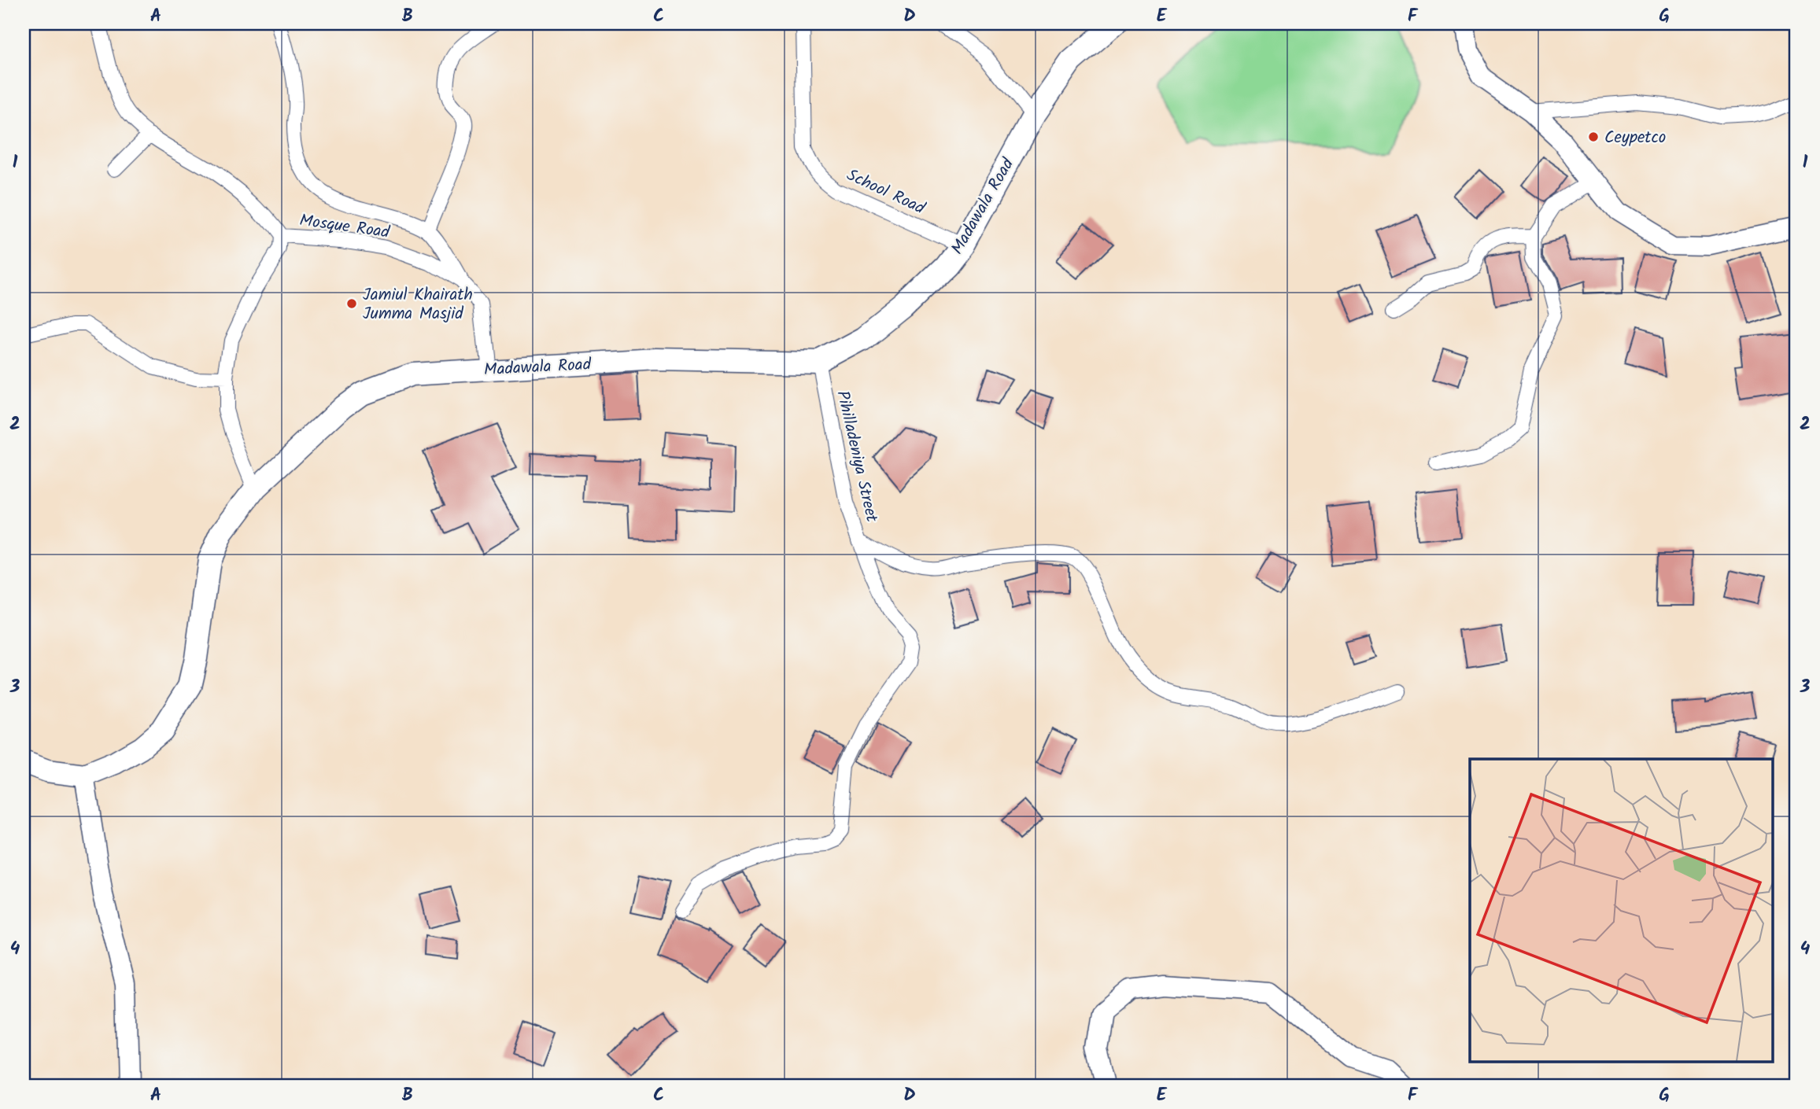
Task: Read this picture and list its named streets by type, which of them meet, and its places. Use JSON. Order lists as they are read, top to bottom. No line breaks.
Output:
{"streets":{"main road":["Madawala Road"],"street":["School Road","Mosque Road","Pihilladeniya Street"]},"crossings":[["School Road","Madawala Road"],["Madawala Road","Mosque Road"],["Madawala Road","Pihilladeniya Street"]],"places":["Ceypetco","Jamiul Khairath Jumma Masjid"],"grid":{"columns":["A","B","C","D","E","F","G"],"rows":["1","2","3","4"]}}
